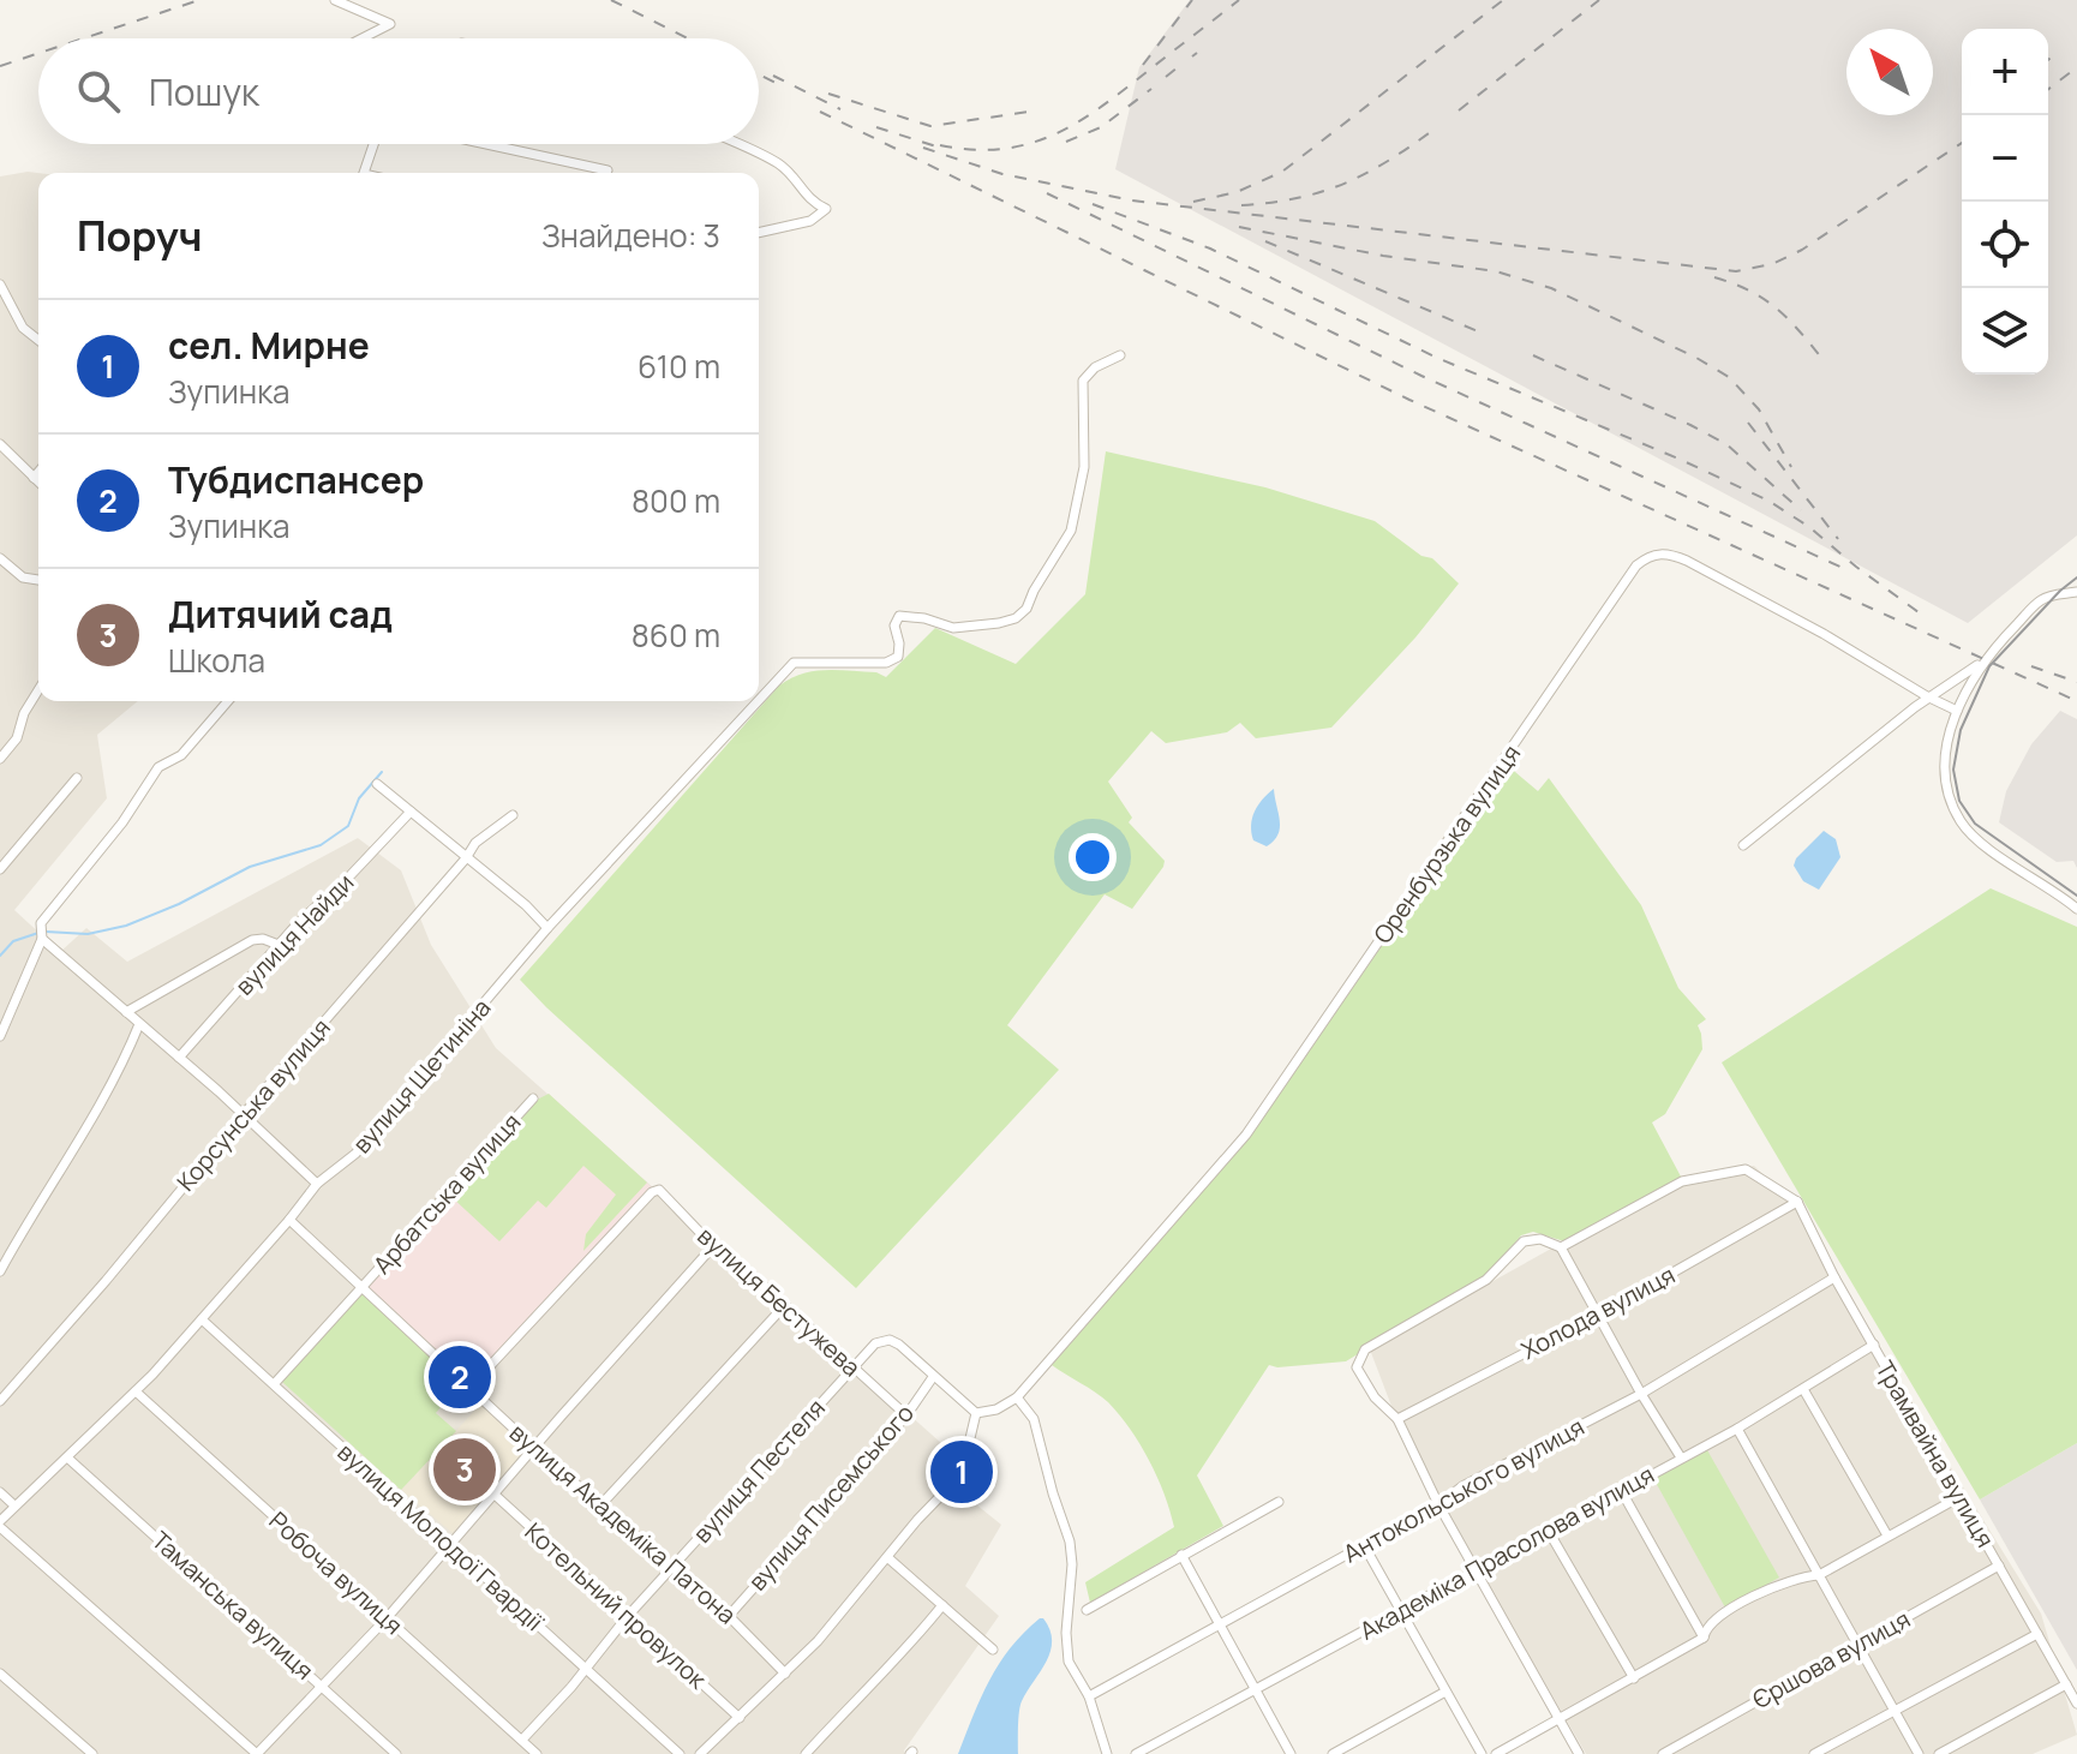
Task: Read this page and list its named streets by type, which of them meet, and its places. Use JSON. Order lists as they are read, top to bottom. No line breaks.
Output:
{"streets":{"street":["Оренбурзька вулиця","вулиця Найди","вулиця Щетиніна","Корсунська вулиця","Арбатська вулиця","вулиця Бестужева","Холода вулиця","Трамвайна вулиця","вулиця Пестеля","Антокольського вулиця","вулиця Писемського","вулиця Академіка Патона","вулиця Молодої Гвардії","Академіка Прасолова вулиця","Робоча вулиця","Таманська вулиця","Котельний провулок","Єршова вулиця"]},"crossings":[["вулиця Щетиніна","вулиця Академіка Патона"],["вулиця Щетиніна","вулиця Молодої Гвардії"],["вулиця Щетиніна","Робоча вулиця"],["вулиця Щетиніна","Таманська вулиця"],["Арбатська вулиця","вулиця Академіка Патона"],["Арбатська вулиця","вулиця Молодої Гвардії"],["вулиця Бестужева","вулиця Пестеля"],["вулиця Бестужева","вулиця Писемського"],["вулиця Бестужева","вулиця Академіка Патона"],["Холода вулиця","Трамвайна вулиця"],["Трамвайна вулиця","Антокольського вулиця"],["Трамвайна вулиця","Академіка Прасолова вулиця"],["Трамвайна вулиця","Єршова вулиця"],["вулиця Пестеля","вулиця Писемського"],["вулиця Пестеля","вулиця Академіка Патона"],["вулиця Пестеля","вулиця Молодої Гвардії"],["вулиця Пестеля","Робоча вулиця"],["вулиця Пестеля","Котельний провулок"],["вулиця Писемського","вулиця Академіка Патона"]],"north":"top left","page":{"map_buttons":["+","−"],"search":"Пошук","heading":["Поруч","Знайдено: 3"],"list":[{"mark":"1","name":"сел. Мирне","note":"Зупинка","value":"610 m"},{"mark":"2","name":"Тубдиспансер","note":"Зупинка","value":"800 m"},{"mark":"3","name":"Дитячий сад","note":"Школа","value":"860 m"}],"pins":["2","3","1"]}}
